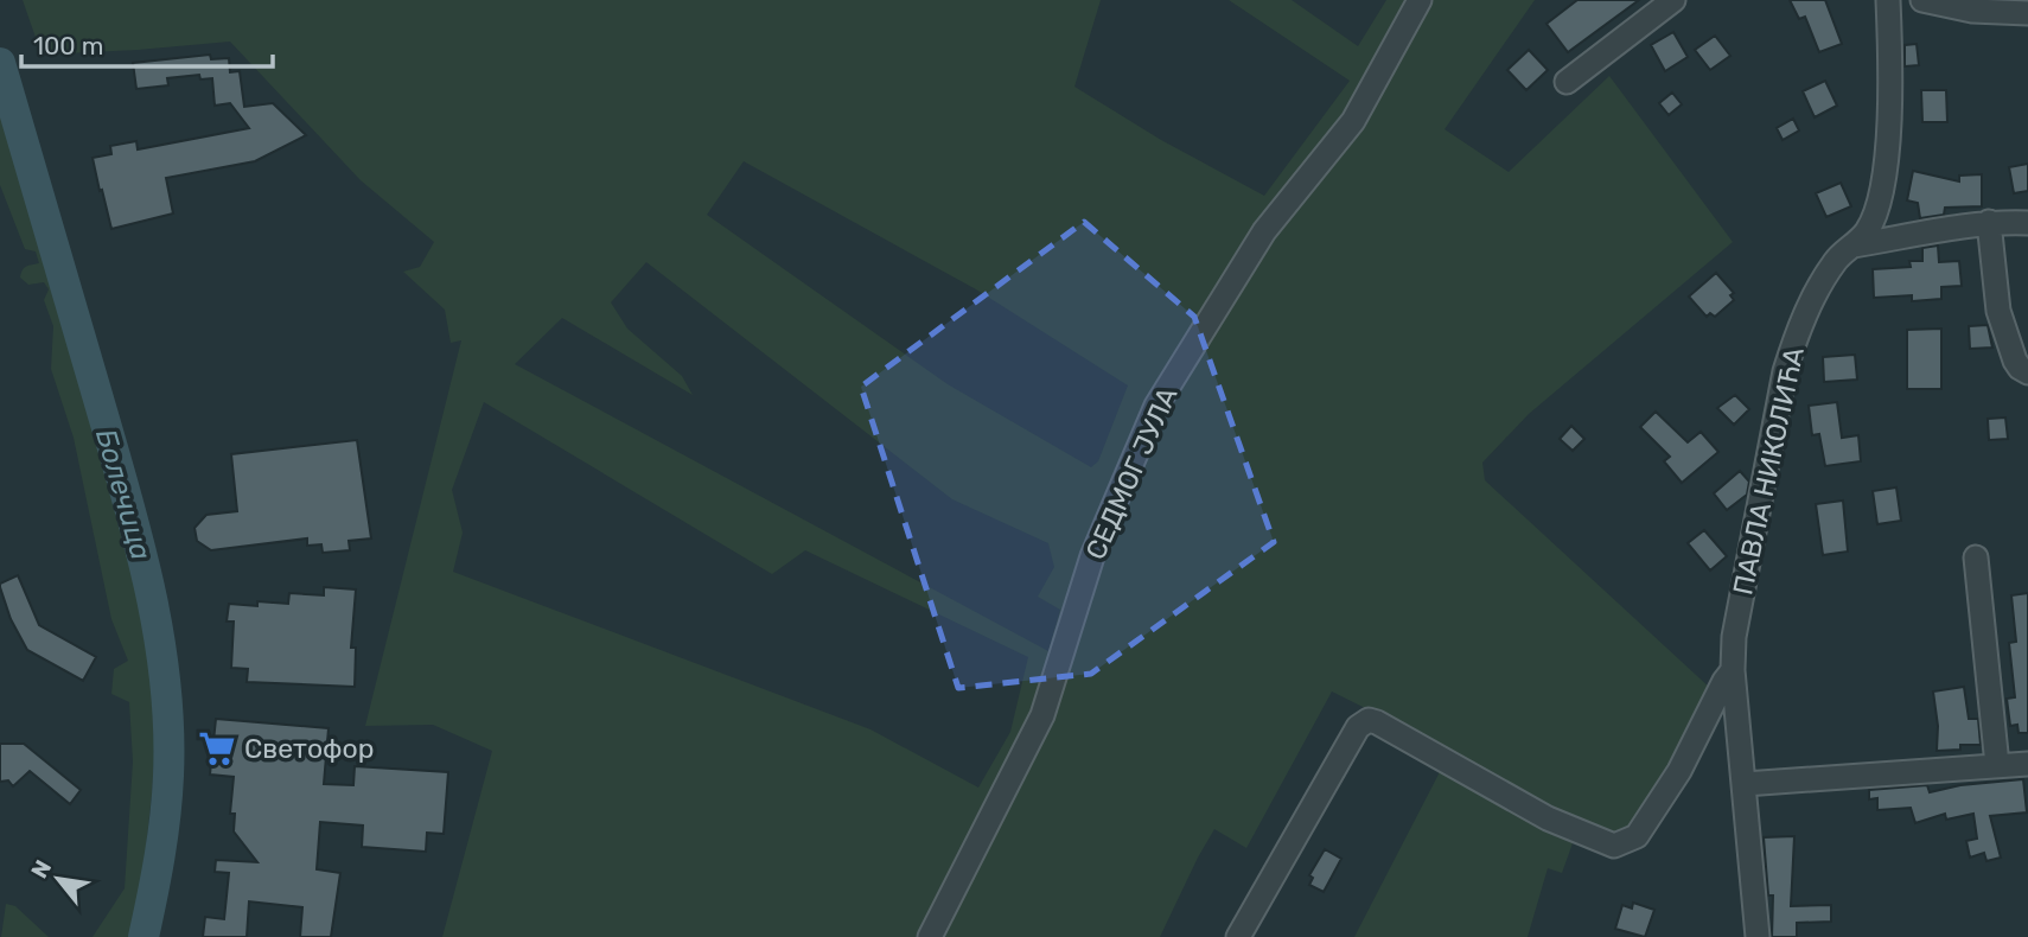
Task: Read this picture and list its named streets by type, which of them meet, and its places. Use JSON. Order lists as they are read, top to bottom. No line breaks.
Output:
{"streets":{"street":["ПАВЛА НИКОЛИЋА","СЕДМОГ ЈУЛА"]},"water":["Болечица"],"places":{"supermarket":["Светофор"]},"scale_bar":"100 m","north":"top left"}
